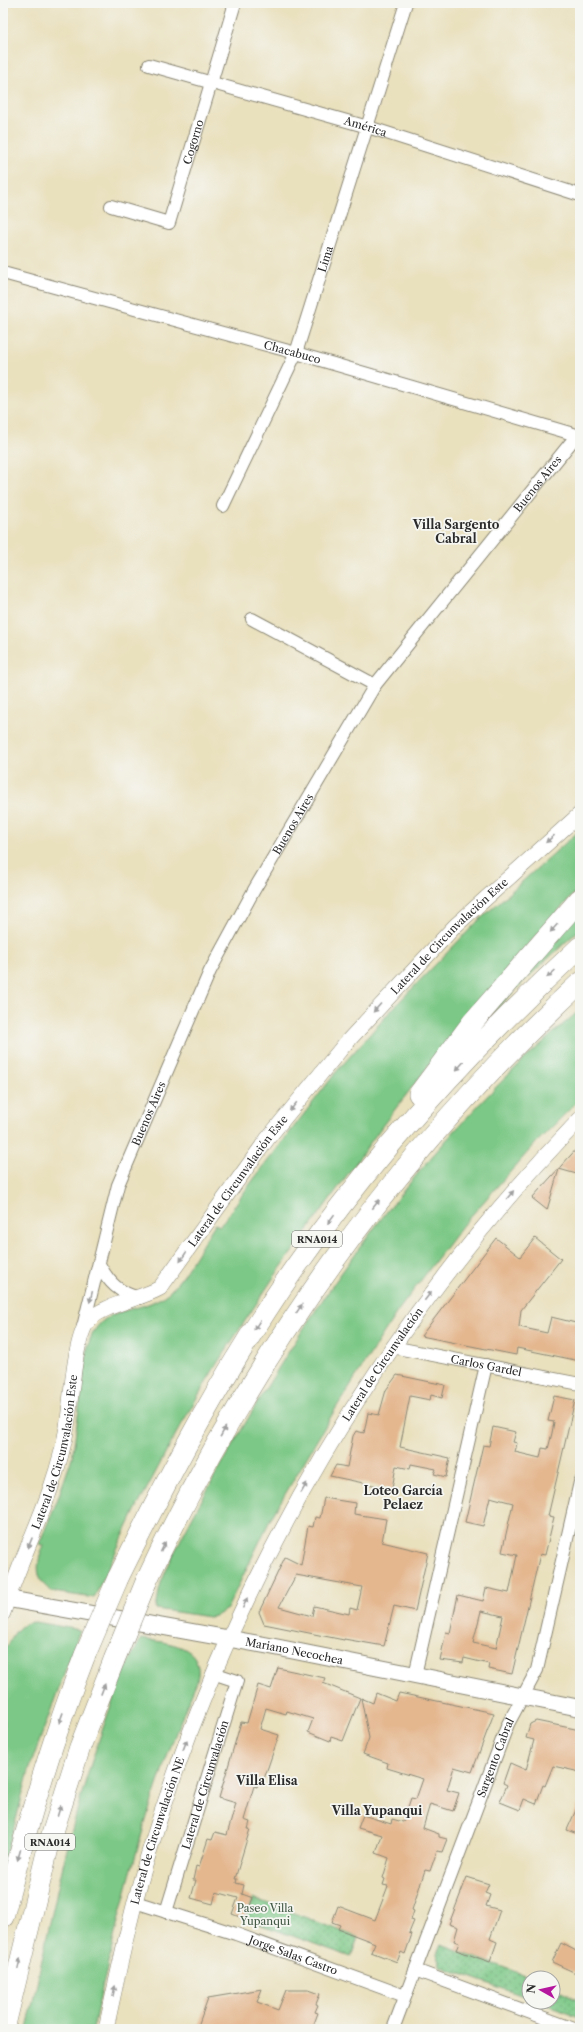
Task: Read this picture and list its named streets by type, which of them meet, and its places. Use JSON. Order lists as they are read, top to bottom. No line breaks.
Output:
{"streets":{"highway":["RNA014"],"main road":["Mariano Necochea"],"street":["América","Cogorno","Lima","Chacabuco","Buenos Aires","Lateral de Circunvalación Este","Lateral de Circunvalación","Carlos Gardel","Sargento Cabral","Lateral de Circunvalación NE","Jorge Salas Castro"]},"crossings":[["América","Cogorno"],["América","Lima"],["Lima","Chacabuco"],["Chacabuco","Buenos Aires"],["Buenos Aires","Lateral de Circunvalación Este"],["Lateral de Circunvalación Este","Mariano Necochea"],["Lateral de Circunvalación","Carlos Gardel"],["Lateral de Circunvalación","Mariano Necochea"],["Lateral de Circunvalación","Lateral de Circunvalación NE"],["Lateral de Circunvalación","Jorge Salas Castro"],["Mariano Necochea","Sargento Cabral"],["Mariano Necochea","Lateral de Circunvalación NE"],["Sargento Cabral","Jorge Salas Castro"],["Lateral de Circunvalación NE","Jorge Salas Castro"]],"one_way":["Lateral de Circunvalación Este","Lateral de Circunvalación","Lateral de Circunvalación NE"],"districts":["Villa Sargento Cabral","Loteo García Pelaez","Villa Elisa","Villa Yupanqui"],"parks":["Paseo Villa Yupanqui"],"north":"left"}
